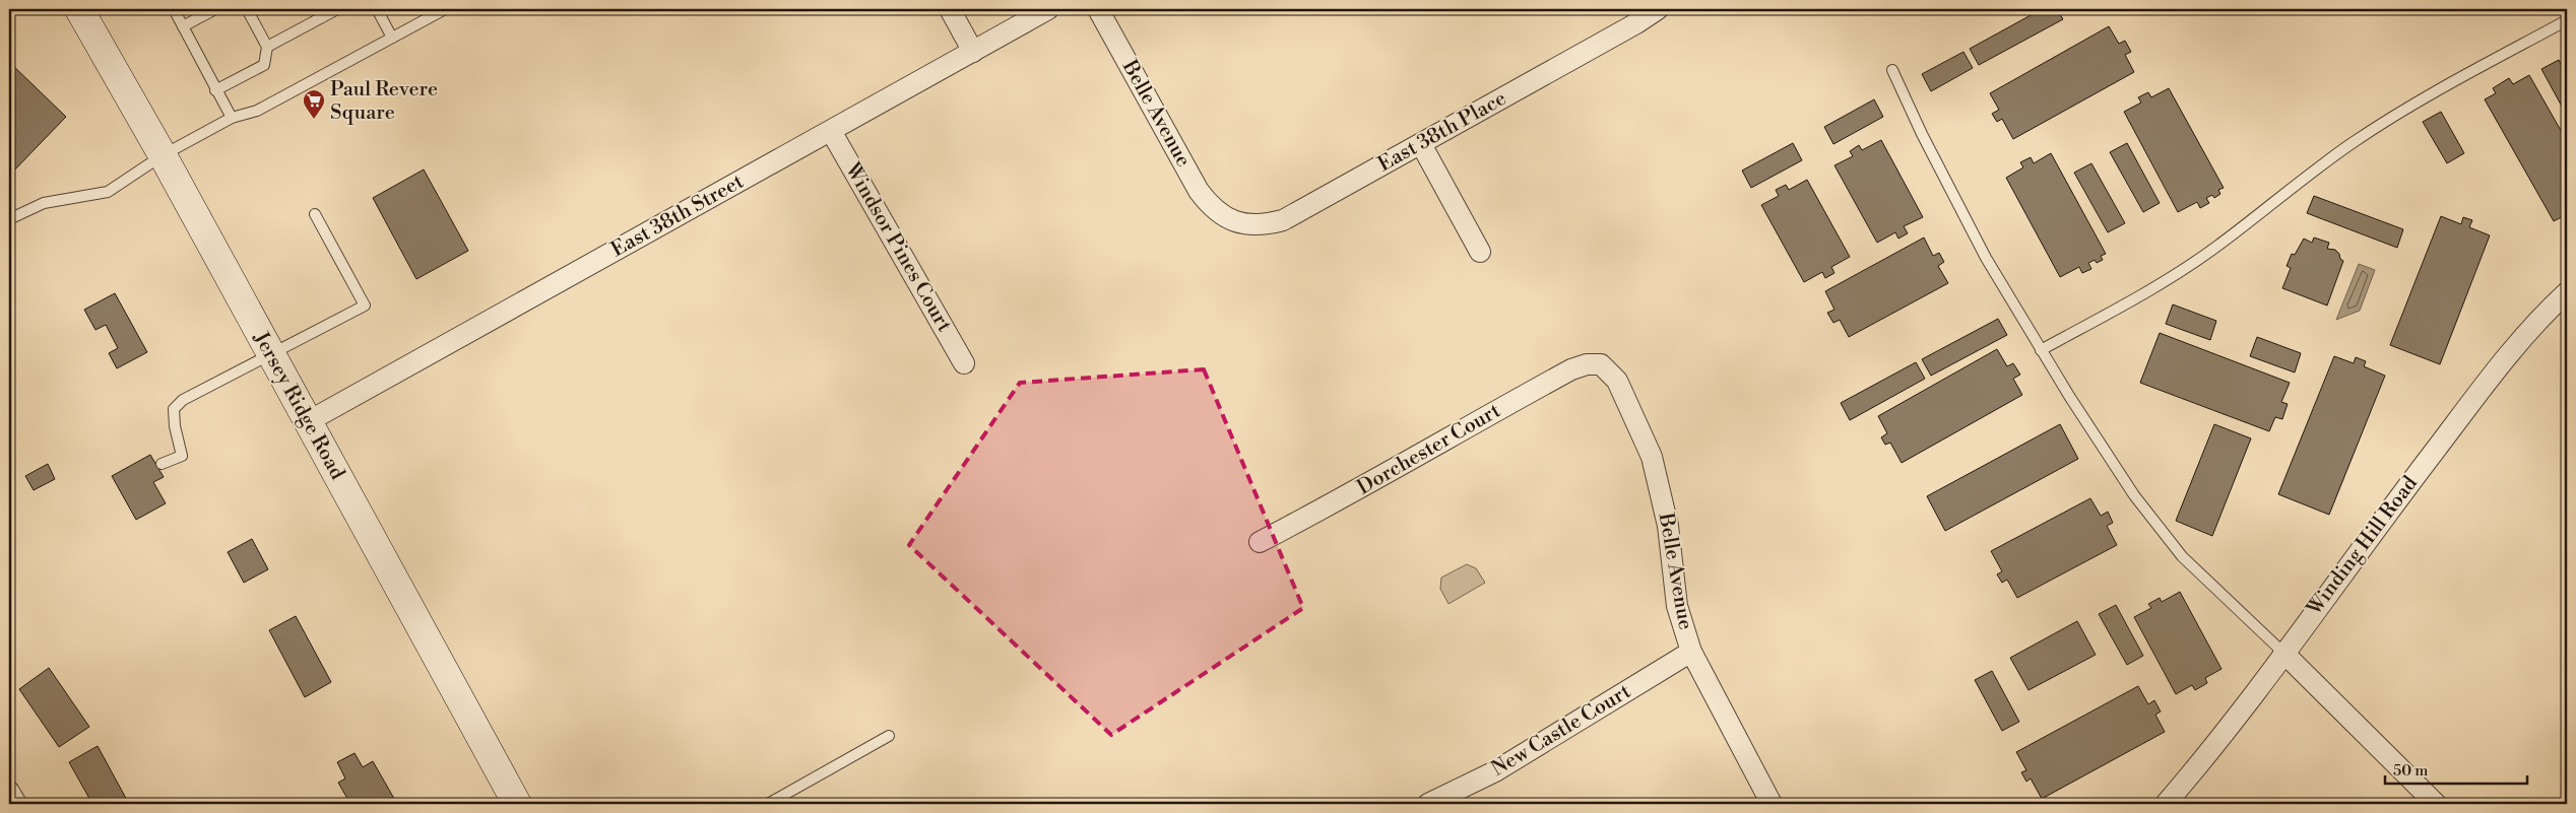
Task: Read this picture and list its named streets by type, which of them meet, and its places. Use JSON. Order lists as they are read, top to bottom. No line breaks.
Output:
{"streets":{"main road":["Jersey Ridge Road"],"street":["Belle Avenue","East 38th Place","East 38th Street","Windsor Pines Court","Dorchester Court","Winding Hill Road","New Castle Court"]},"crossings":[["Belle Avenue","East 38th Place"],["Belle Avenue","Dorchester Court"],["Belle Avenue","New Castle Court"],["East 38th Street","Windsor Pines Court"],["East 38th Street","Jersey Ridge Road"]],"places":{"supermarket":["Paul Revere Square"]},"scale_bar":"50 m"}
